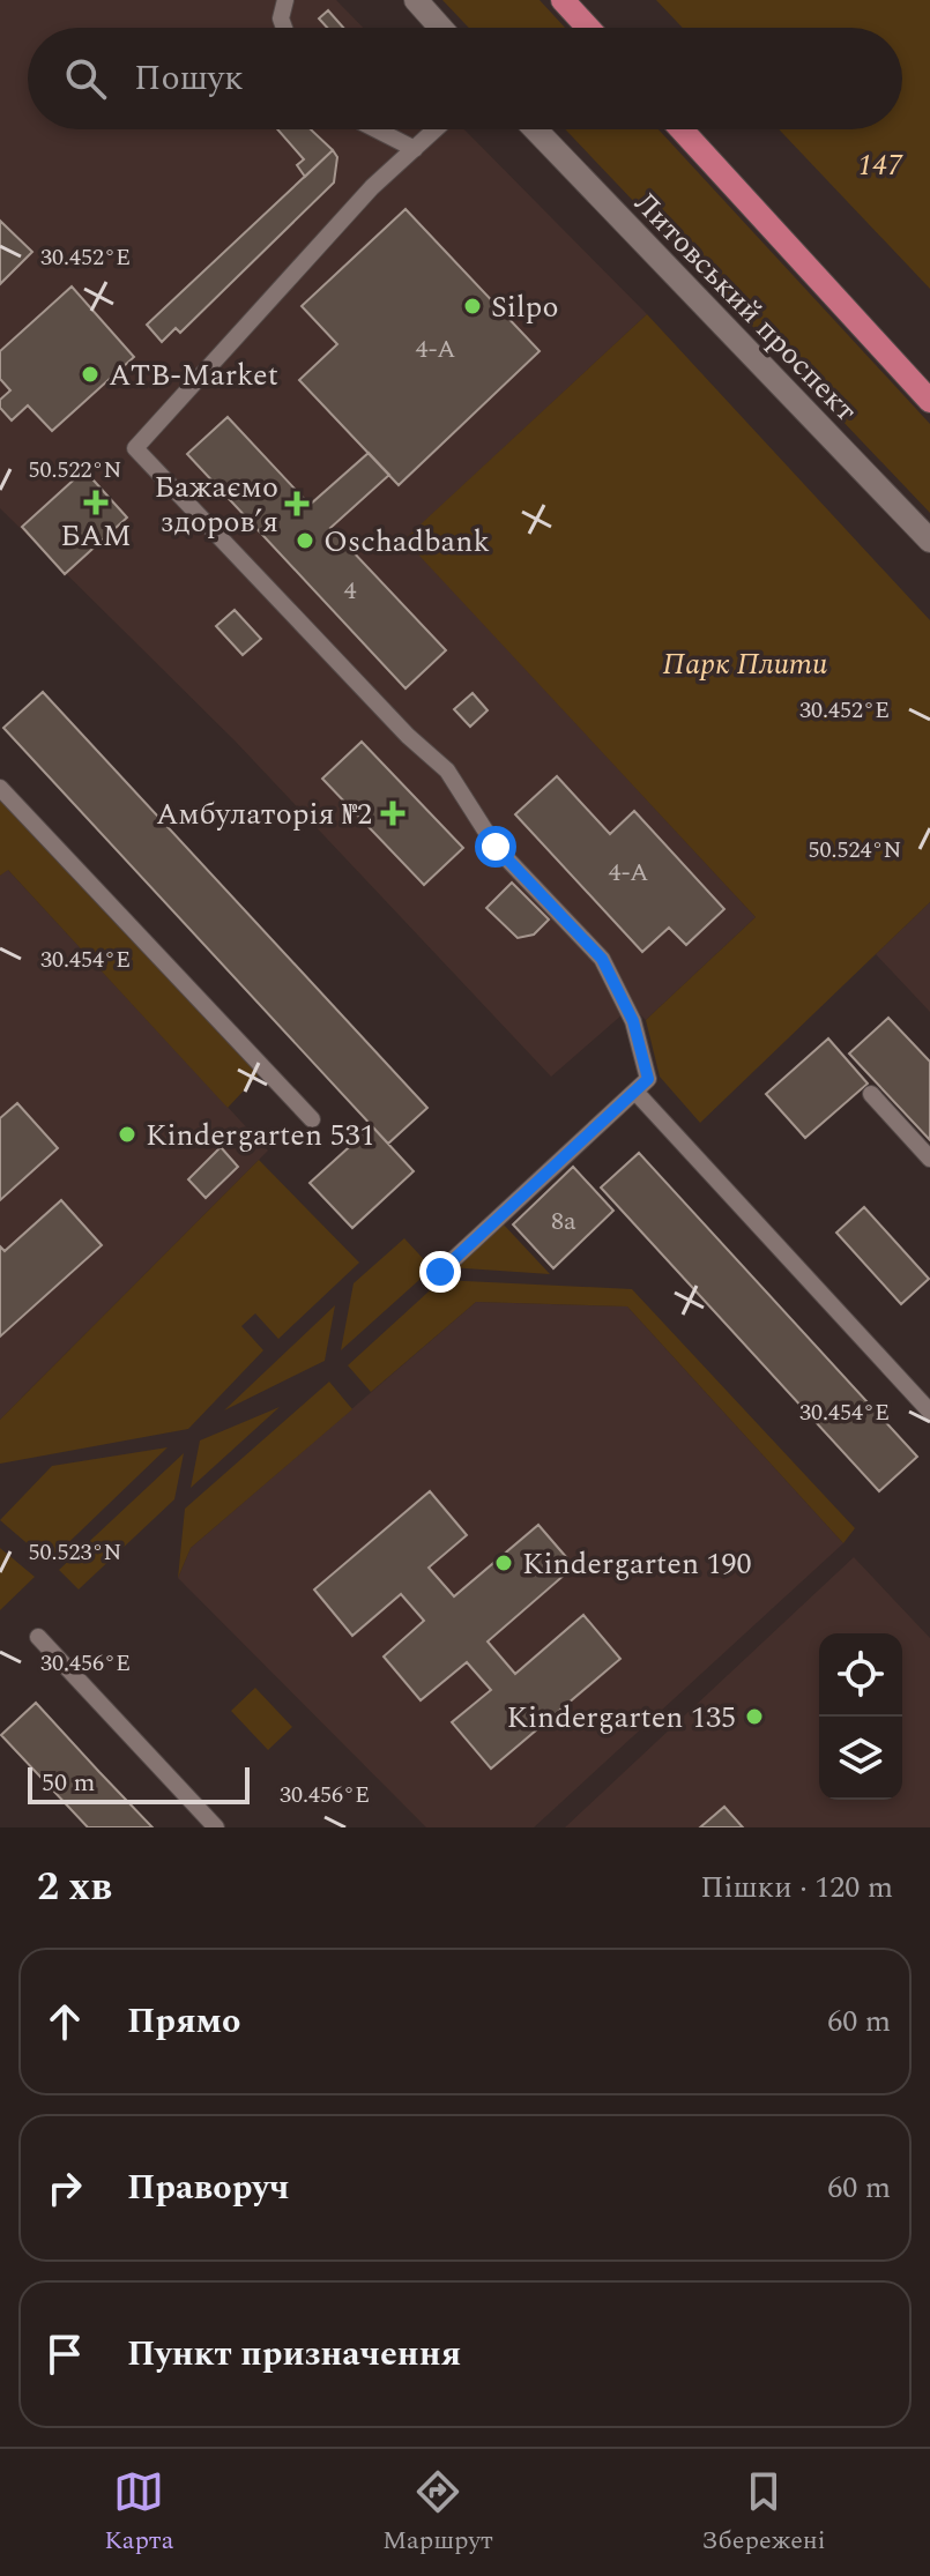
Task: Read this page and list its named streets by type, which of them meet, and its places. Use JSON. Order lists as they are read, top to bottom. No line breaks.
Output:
{"streets":{"street":["Литовський проспект"]},"parks":["147","Парк Плити"],"places":{"other":["Silpo","ATB-Market","Oschadbank","Kindergarten 531","Kindergarten 190","Kindergarten 135"],"health":["БАМ","Бажаємо здоровʼя","Амбулаторія №2"]},"house_numbers":["4-А","4","4-А","8а"],"scale_bar":"50 m","page":{"search":"Пошук","scale":"50 m","heading":["2 хв","Пішки · 120 m"],"list":[["Прямо","60 m"],["Праворуч","60 m"],"Пункт призначення"],"nav":["Карта","Маршрут","Збережені"]},"coordinates":["30.452°E","50.522°N","50.524°N","30.454°E","50.523°N","30.456°E"]}
